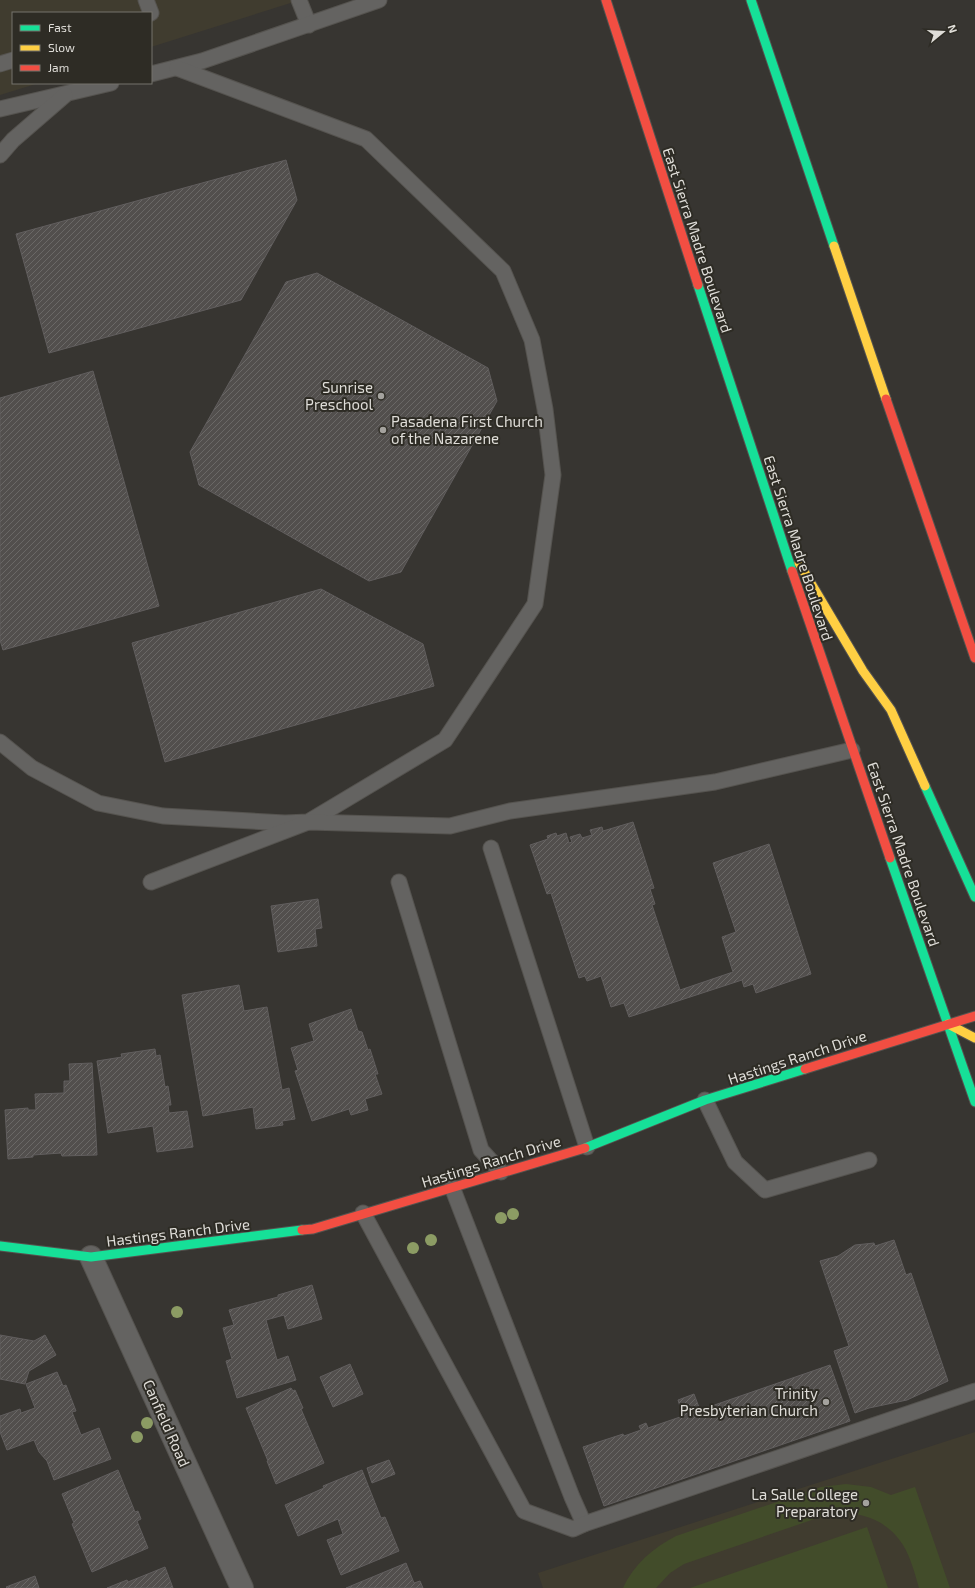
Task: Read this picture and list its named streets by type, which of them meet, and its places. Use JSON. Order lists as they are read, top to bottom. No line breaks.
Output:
{"streets":{"main road":["East Sierra Madre Boulevard","Hastings Ranch Drive"],"street":["Canfield Road"]},"crossings":[["East Sierra Madre Boulevard","Hastings Ranch Drive"],["Hastings Ranch Drive","Canfield Road"]],"places":["Sunrise Preschool","Pasadena First Church of the Nazarene","Trinity Presbyterian Church","La Salle College Preparatory"],"legend":["Fast","Slow","Jam"],"north":"right"}
